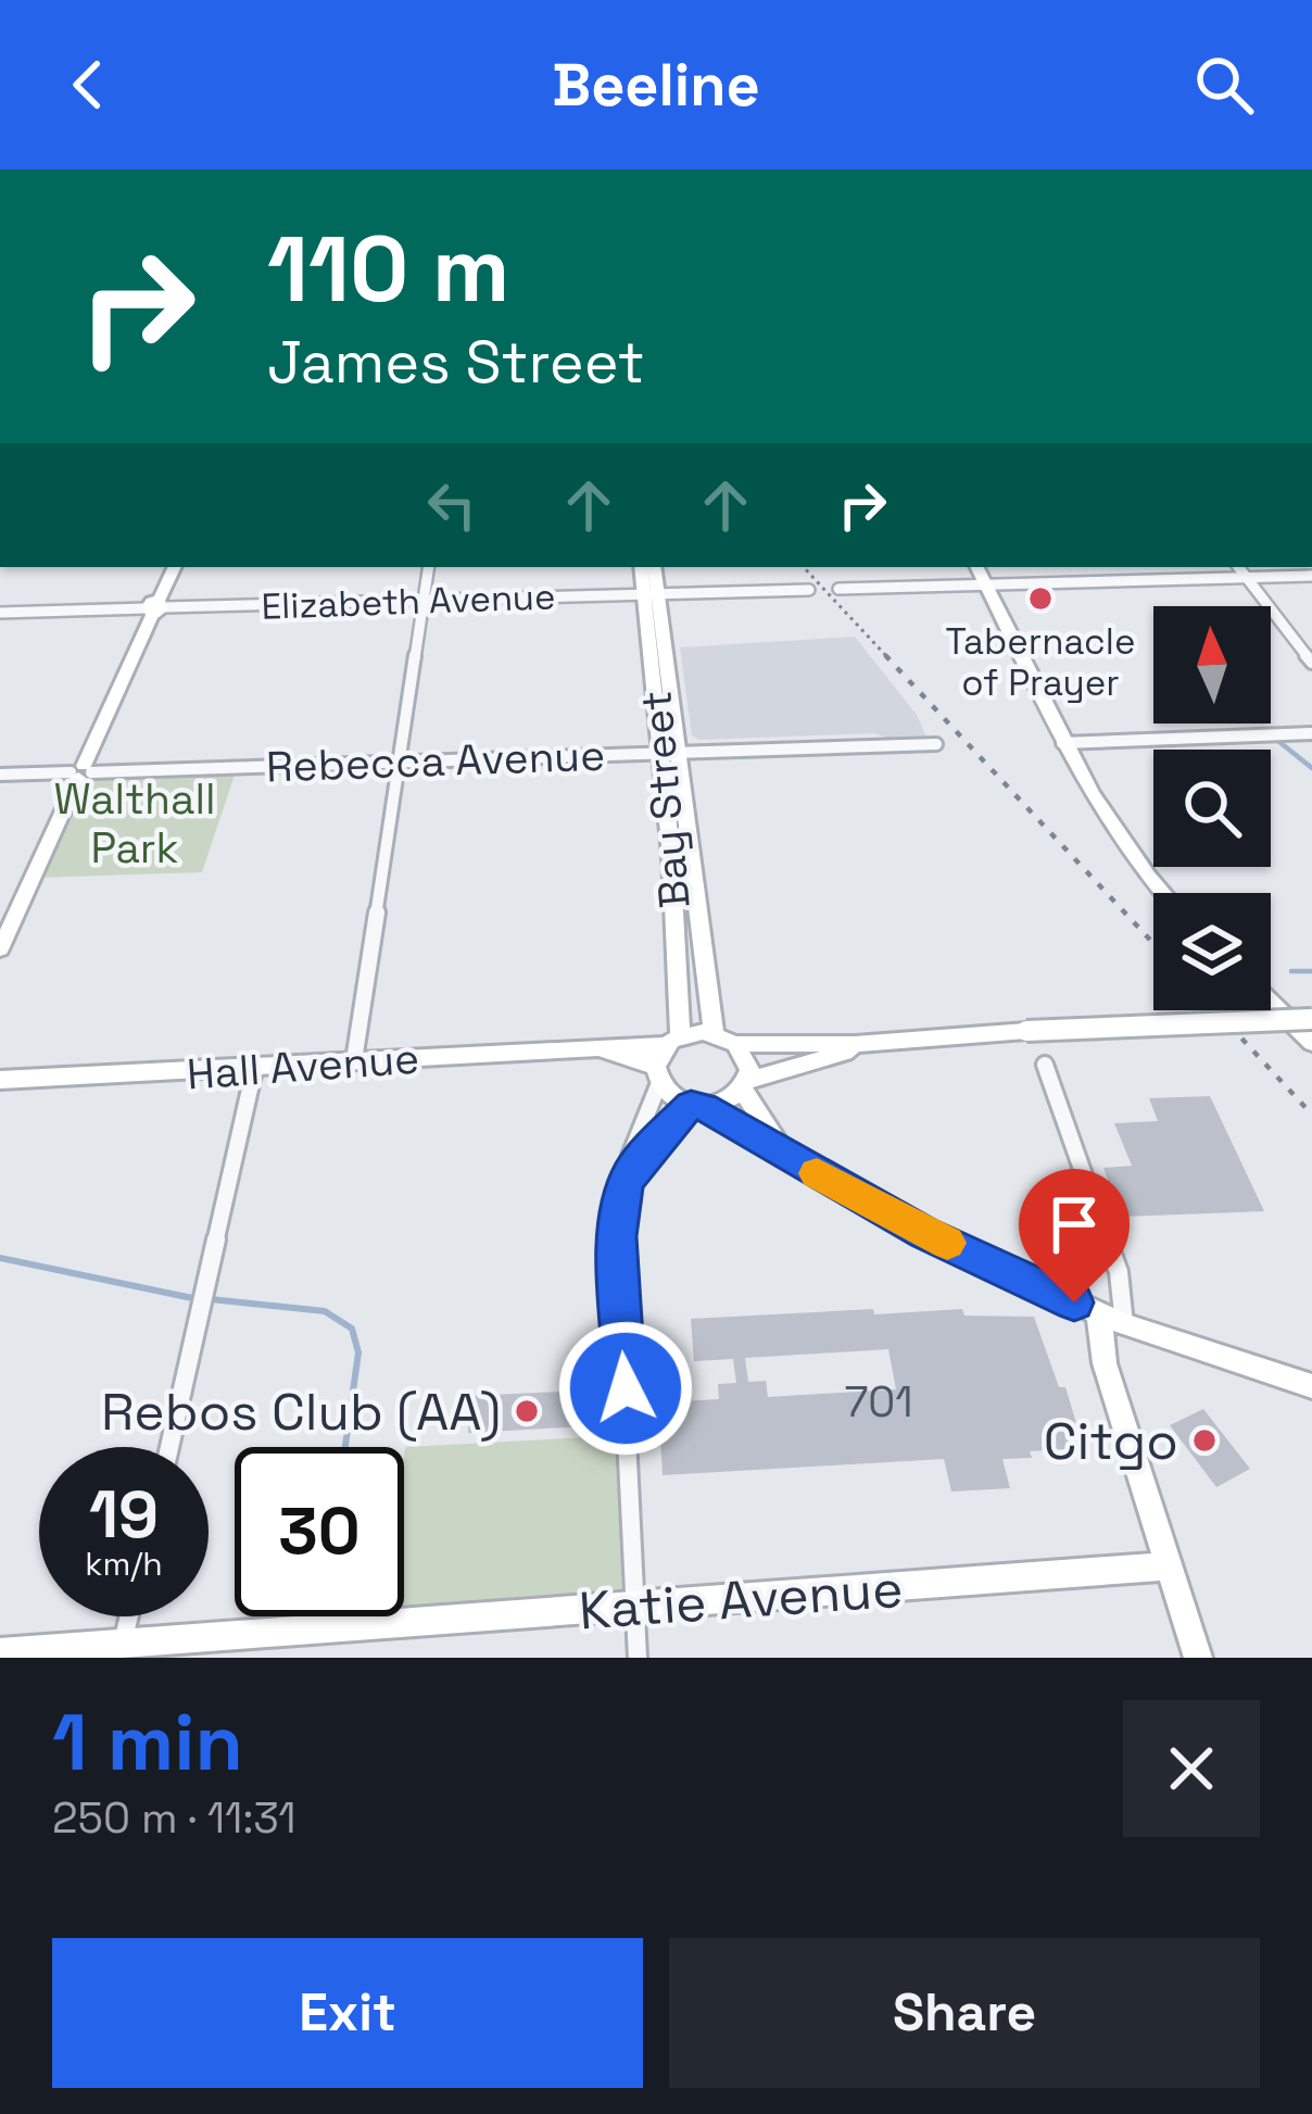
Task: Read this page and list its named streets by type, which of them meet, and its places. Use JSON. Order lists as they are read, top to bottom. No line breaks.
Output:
{"streets":{"street":["Elizabeth Avenue","Rebecca Avenue","Bay Street","Hall Avenue","Katie Avenue"]},"crossings":[["Elizabeth Avenue","Bay Street"],["Rebecca Avenue","Bay Street"],["Bay Street","Hall Avenue"]],"parks":["Walthall Park"],"places":["Tabernacle of Prayer","Rebos Club (AA)","Citgo"],"house_numbers":["701"],"north":"top","page":{"header":"Beeline","turn":["110 m","James Street"],"speed":"19 km/h","limit":"30","heading":["1 min","250 m · 11:31"],"buttons":["Exit","Share"]}}
